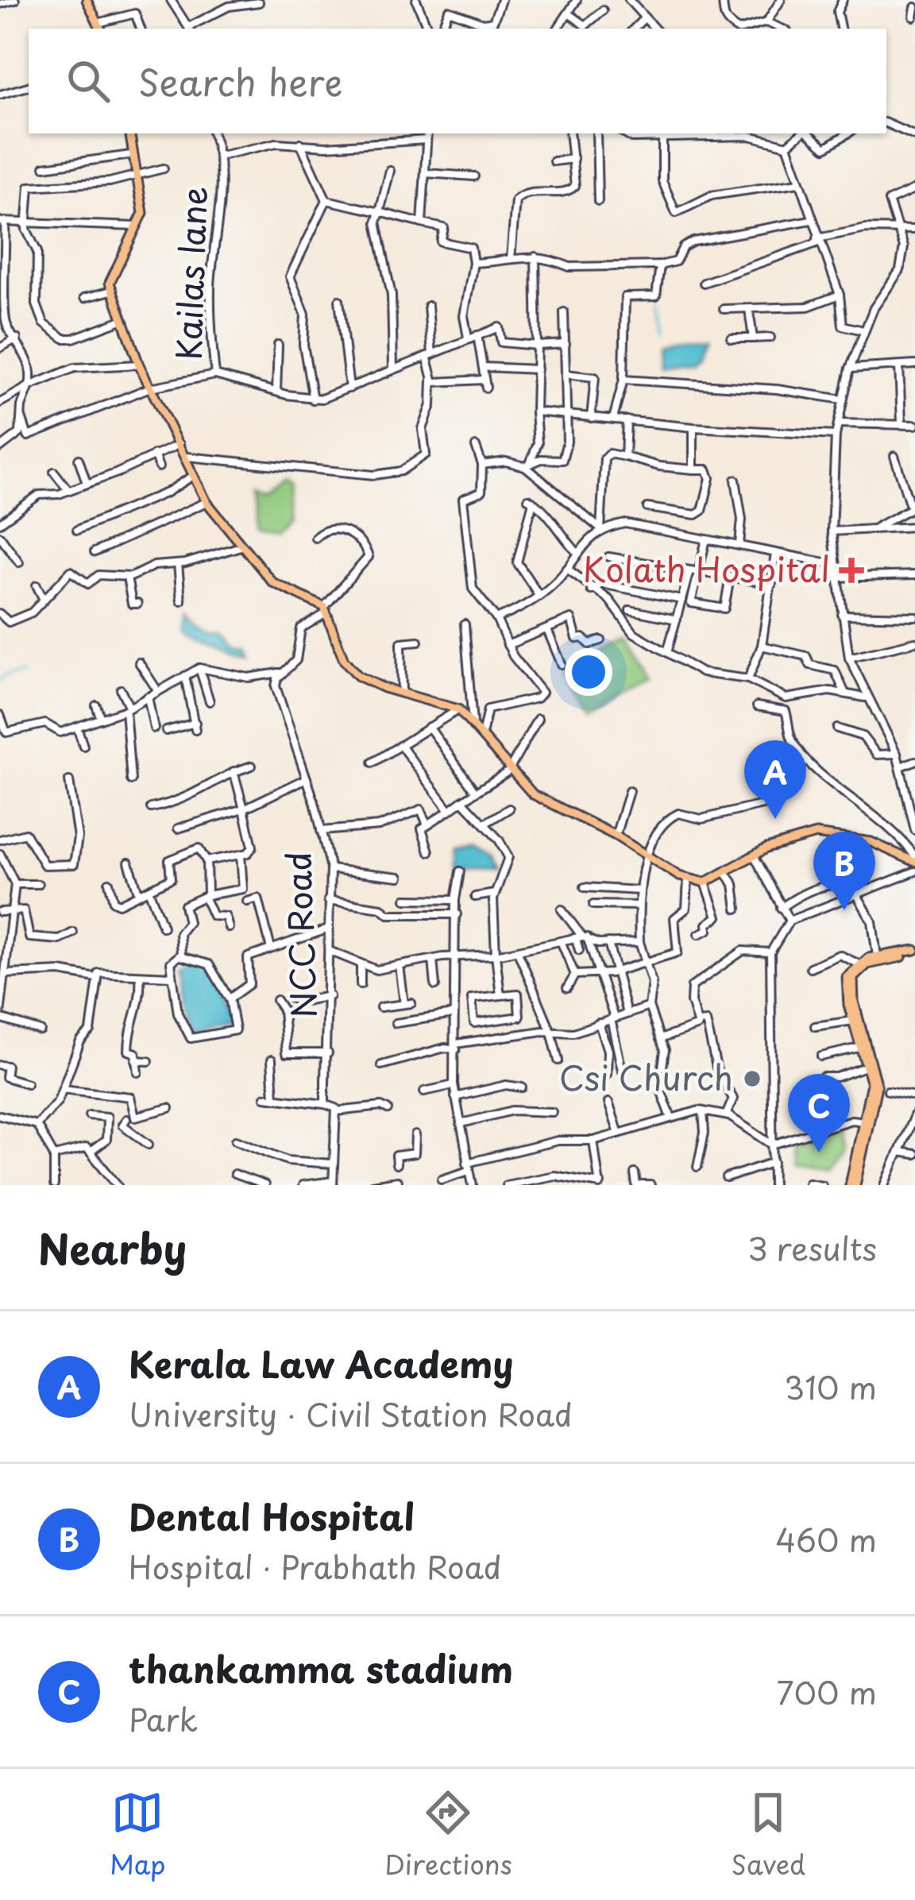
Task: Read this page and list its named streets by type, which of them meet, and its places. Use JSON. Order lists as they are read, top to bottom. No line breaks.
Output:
{"streets":{"street":["Kailas lane","NCC Road"]},"places":{"health":["Kolath Hospital"],"other":["Csi Church"]},"page":{"search":"Search here","pins":["A","B","C"],"heading":["Nearby","3 results"],"list":[{"mark":"A","name":"Kerala Law Academy","note":"University · Civil Station Road","value":"310 m"},{"mark":"B","name":"Dental Hospital","note":"Hospital · Prabhath Road","value":"460 m"},{"mark":"C","name":"thankamma stadium","note":"Park","value":"700 m"}],"nav":["Map","Directions","Saved"]}}
